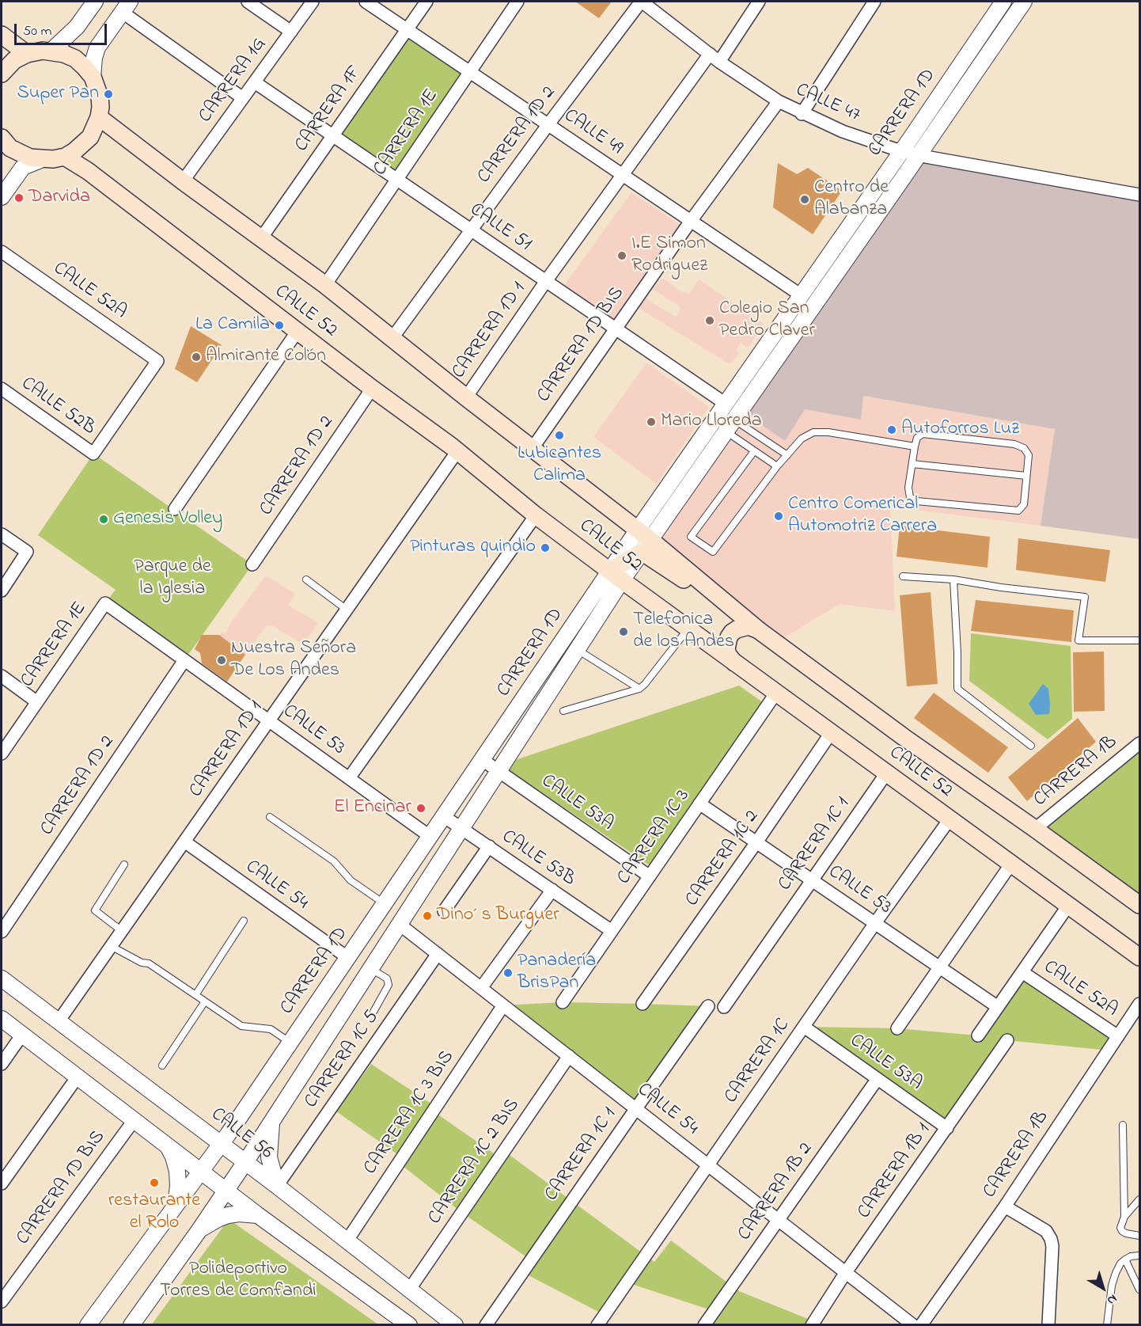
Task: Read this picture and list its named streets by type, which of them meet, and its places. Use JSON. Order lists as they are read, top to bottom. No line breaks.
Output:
{"streets":{"main road":["CALLE 52"],"street":["CARRERA 1G","CALLE 47","CARRERA 1F","CARRERA 1D","CARRERA 1E","CALLE 49","CARRERA 1D 2","CALLE 51","CALLE 52A","CARRERA 1D 1","CARRERA 1D BIS","CALLE 52B","CALLE 53","CARRERA 1B","CALLE 53A","CARRERA 1C 3","CARRERA 1C 1","CALLE 53B","CARRERA 1C 2","CALLE 54","CARRERA 1C 5","CARRERA 1C","CARRERA 1C 3 BIS","CALLE 56","CARRERA 1C 2 BIS","CARRERA 1B 1","CARRERA 1B 2"]},"crossings":[["CARRERA 1G","CALLE 51"],["CARRERA 1G","CALLE 52"],["CALLE 47","CARRERA 1D"],["CALLE 47","CARRERA 1D 2"],["CALLE 47","CARRERA 1D 1"],["CALLE 47","CARRERA 1D BIS"],["CARRERA 1F","CALLE 49"],["CARRERA 1F","CALLE 51"],["CARRERA 1F","CALLE 52"],["CARRERA 1D","CALLE 49"],["CARRERA 1D","CALLE 51"],["CARRERA 1D","CALLE 52"],["CARRERA 1D","CALLE 53"],["CARRERA 1D","CALLE 53A"],["CARRERA 1D","CALLE 53B"],["CARRERA 1D","CALLE 54"],["CARRERA 1D","CALLE 56"],["CARRERA 1E","CALLE 49"],["CARRERA 1E","CALLE 51"],["CARRERA 1E","CALLE 52"],["CARRERA 1E","CALLE 53"],["CALLE 49","CARRERA 1D 2"],["CALLE 49","CARRERA 1D 1"],["CALLE 49","CARRERA 1D BIS"],["CARRERA 1D 2","CALLE 51"],["CARRERA 1D 2","CALLE 52"],["CARRERA 1D 2","CALLE 53"],["CALLE 51","CARRERA 1D 1"],["CALLE 51","CARRERA 1D BIS"],["CALLE 52A","CALLE 52B"],["CALLE 52A","CARRERA 1B"],["CALLE 52","CARRERA 1D 1"],["CALLE 52","CARRERA 1D BIS"],["CALLE 52","CARRERA 1B"],["CALLE 52","CARRERA 1C 3"],["CALLE 52","CARRERA 1C 1"],["CALLE 52","CARRERA 1C 2"],["CALLE 52","CARRERA 1C"],["CARRERA 1D 1","CALLE 53"],["CARRERA 1D 1","CALLE 54"],["CARRERA 1D 1","CALLE 56"],["CALLE 53","CARRERA 1C 3"],["CALLE 53","CARRERA 1C 1"],["CALLE 53","CARRERA 1C 2"],["CALLE 53","CARRERA 1C"],["CALLE 53A","CARRERA 1C 3"],["CALLE 53A","CARRERA 1C"],["CALLE 53A","CARRERA 1B 1"],["CALLE 53A","CARRERA 1B 2"],["CARRERA 1C 3","CALLE 53B"],["CARRERA 1C 1","CALLE 54"],["CALLE 54","CARRERA 1C 5"],["CALLE 54","CARRERA 1C"],["CALLE 54","CARRERA 1C 3 BIS"],["CALLE 54","CARRERA 1C 2 BIS"],["CALLE 54","CARRERA 1B 1"],["CALLE 54","CARRERA 1B 2"],["CARRERA 1C 5","CALLE 56"],["CARRERA 1C 3 BIS","CALLE 56"],["CALLE 56","CARRERA 1C 2 BIS"]],"parks":["Parque de la Iglesia","Polideportivo Torres de Comfandi"],"places":["Super Pan","Darvida","Centro de Alabanza","I.E Simon Rodriguez","Colegio San Pedro Claver","La Camila","Almirante Colón","Mario Lloreda","Autoforros Luz","Lubicantes Calima","Centro Comerical Automotriz Carrera","Genesis Volley","Pinturas quindio","Telefonica de los Andes","Nuestra Señora De Los Andes","El Encinar","Dino´ s Burguer","Panadería BrisPan","restaurante el Rolo"],"scale_bar":"50 m","north":"bottom right"}
